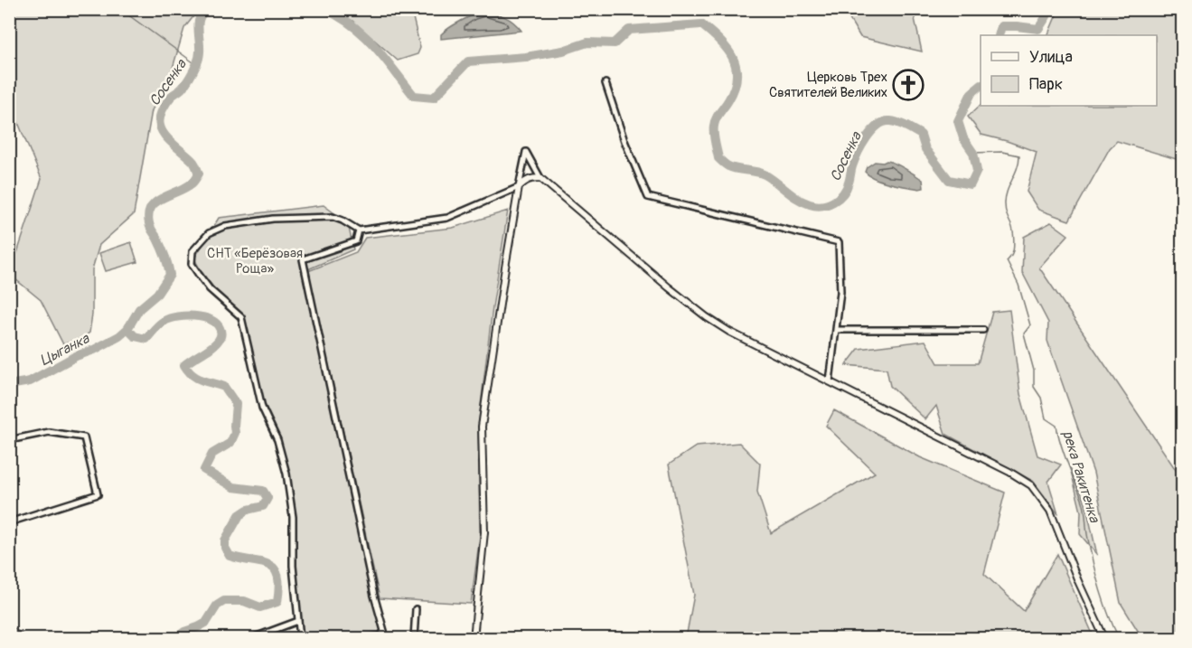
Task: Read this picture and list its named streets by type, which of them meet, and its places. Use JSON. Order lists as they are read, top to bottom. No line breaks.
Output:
{"water":["Сосенка","Цыганка","река Ракитенка"],"parks":["СНТ «Берёзовая Роща»"],"places":{"church":["Церковь Трех Святителей Великих"]},"legend":["Улица","Парк"]}
